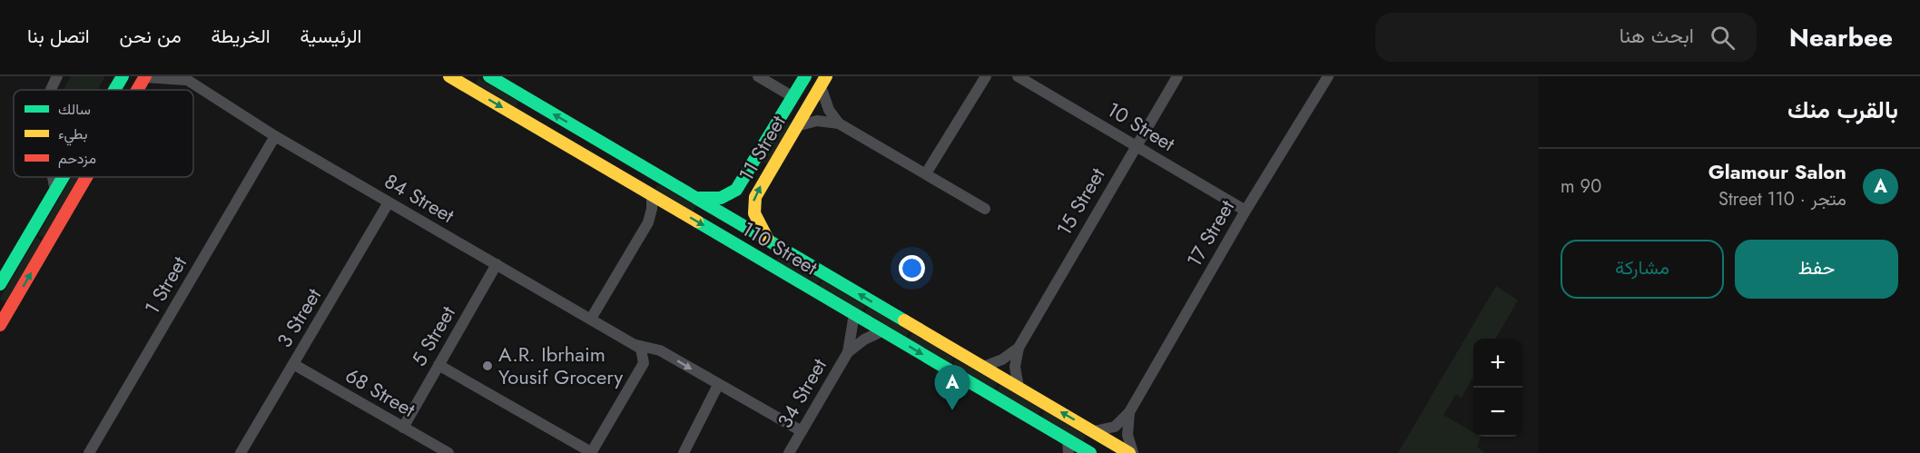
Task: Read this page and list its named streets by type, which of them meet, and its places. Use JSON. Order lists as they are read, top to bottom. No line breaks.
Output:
{"streets":{"main road":["11 Street","110 Street"],"street":["10 Street","84 Street","15 Street","17 Street","1 Street","3 Street","5 Street","68 Street","34 Street"]},"crossings":[["10 Street","15 Street"],["10 Street","17 Street"],["11 Street","110 Street"],["84 Street","1 Street"],["84 Street","3 Street"],["84 Street","5 Street"],["84 Street","34 Street"],["15 Street","110 Street"],["17 Street","110 Street"],["110 Street","34 Street"],["3 Street","68 Street"],["5 Street","68 Street"]],"places":["A.R. Ibrhaim Yousif Grocery"],"legend":["سالك","بطيء","مزدحم"],"page":{"header":"Nearbee","search":"ابحث هنا","nav":["الرئيسية","الخريطة","من نحن","اتصل بنا"],"heading":"بالقرب منك","list":[{"mark":"A","name":"Glamour Salon","note":"متجر · 110 Street","value":"90 m"}],"buttons":["حفظ","مشاركة"],"map_buttons":["+","−"],"pins":"A"}}
